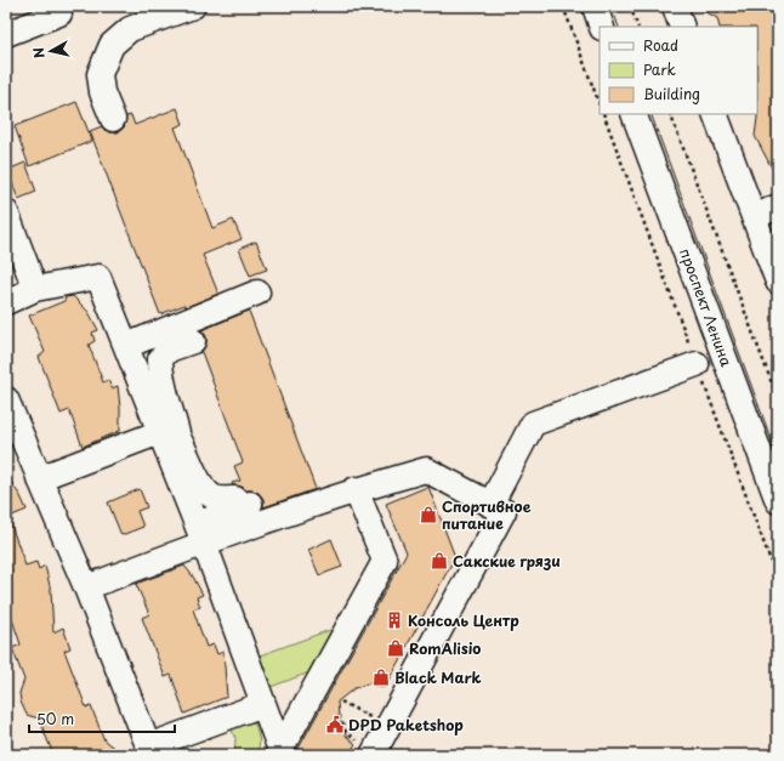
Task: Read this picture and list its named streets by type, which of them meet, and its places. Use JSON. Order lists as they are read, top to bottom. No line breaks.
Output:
{"streets":{"street":["проспект Ленина"]},"places":{"shop":["Спортивное питание","Сакские грязи","RomAlisio","Black Mark"],"building":["Консоль Центр"],"public building":["DPD Paketshop"]},"legend":["Road","Park","Building"],"scale_bar":"50 m","north":"left"}
